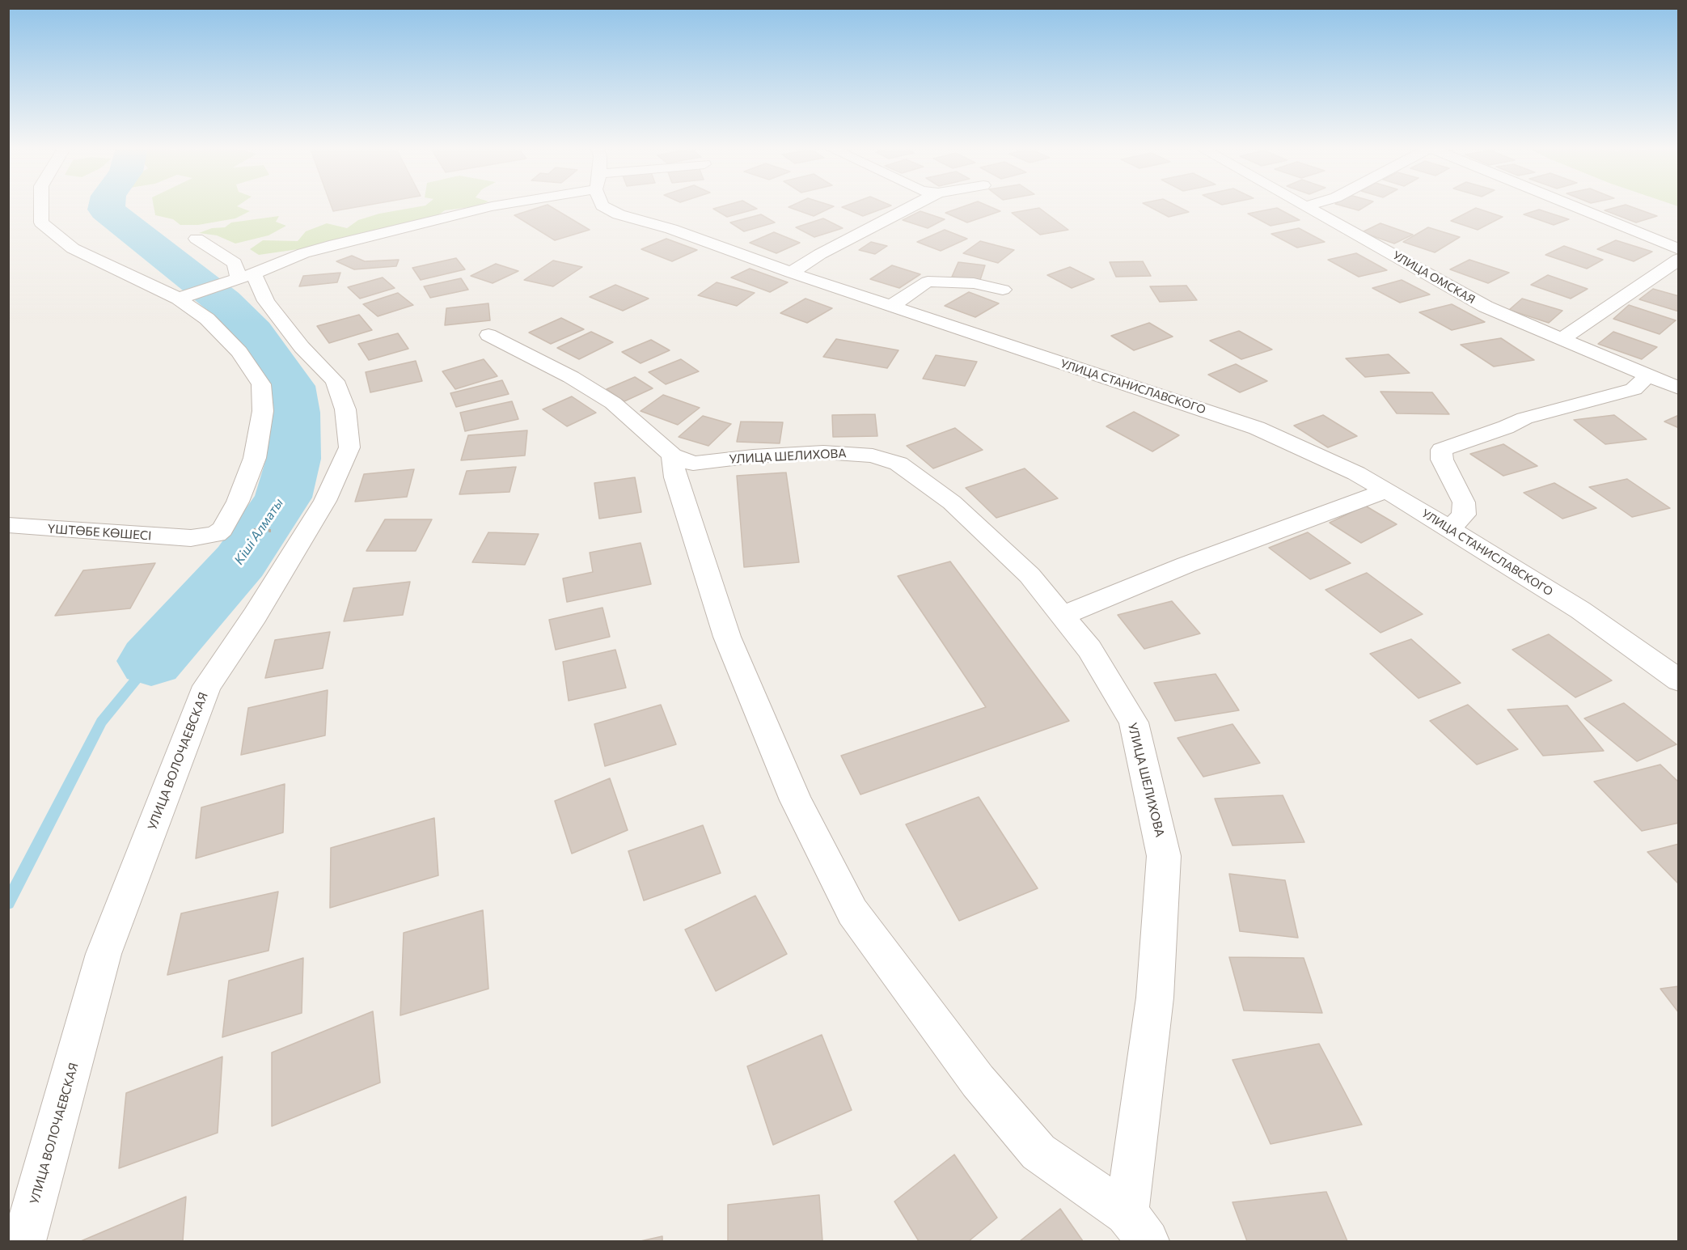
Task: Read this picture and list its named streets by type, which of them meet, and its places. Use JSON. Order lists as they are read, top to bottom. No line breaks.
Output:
{"streets":{"street":["УЛИЦА ОМСКАЯ","УЛИЦА СТАНИСЛАВСКОГО","УЛИЦА ШЕЛИХОВА","ҮШТӨБЕ КӨШЕСІ","УЛИЦА ВОЛОЧАЕВСКАЯ"]},"water":["Кіші Алматы"]}
